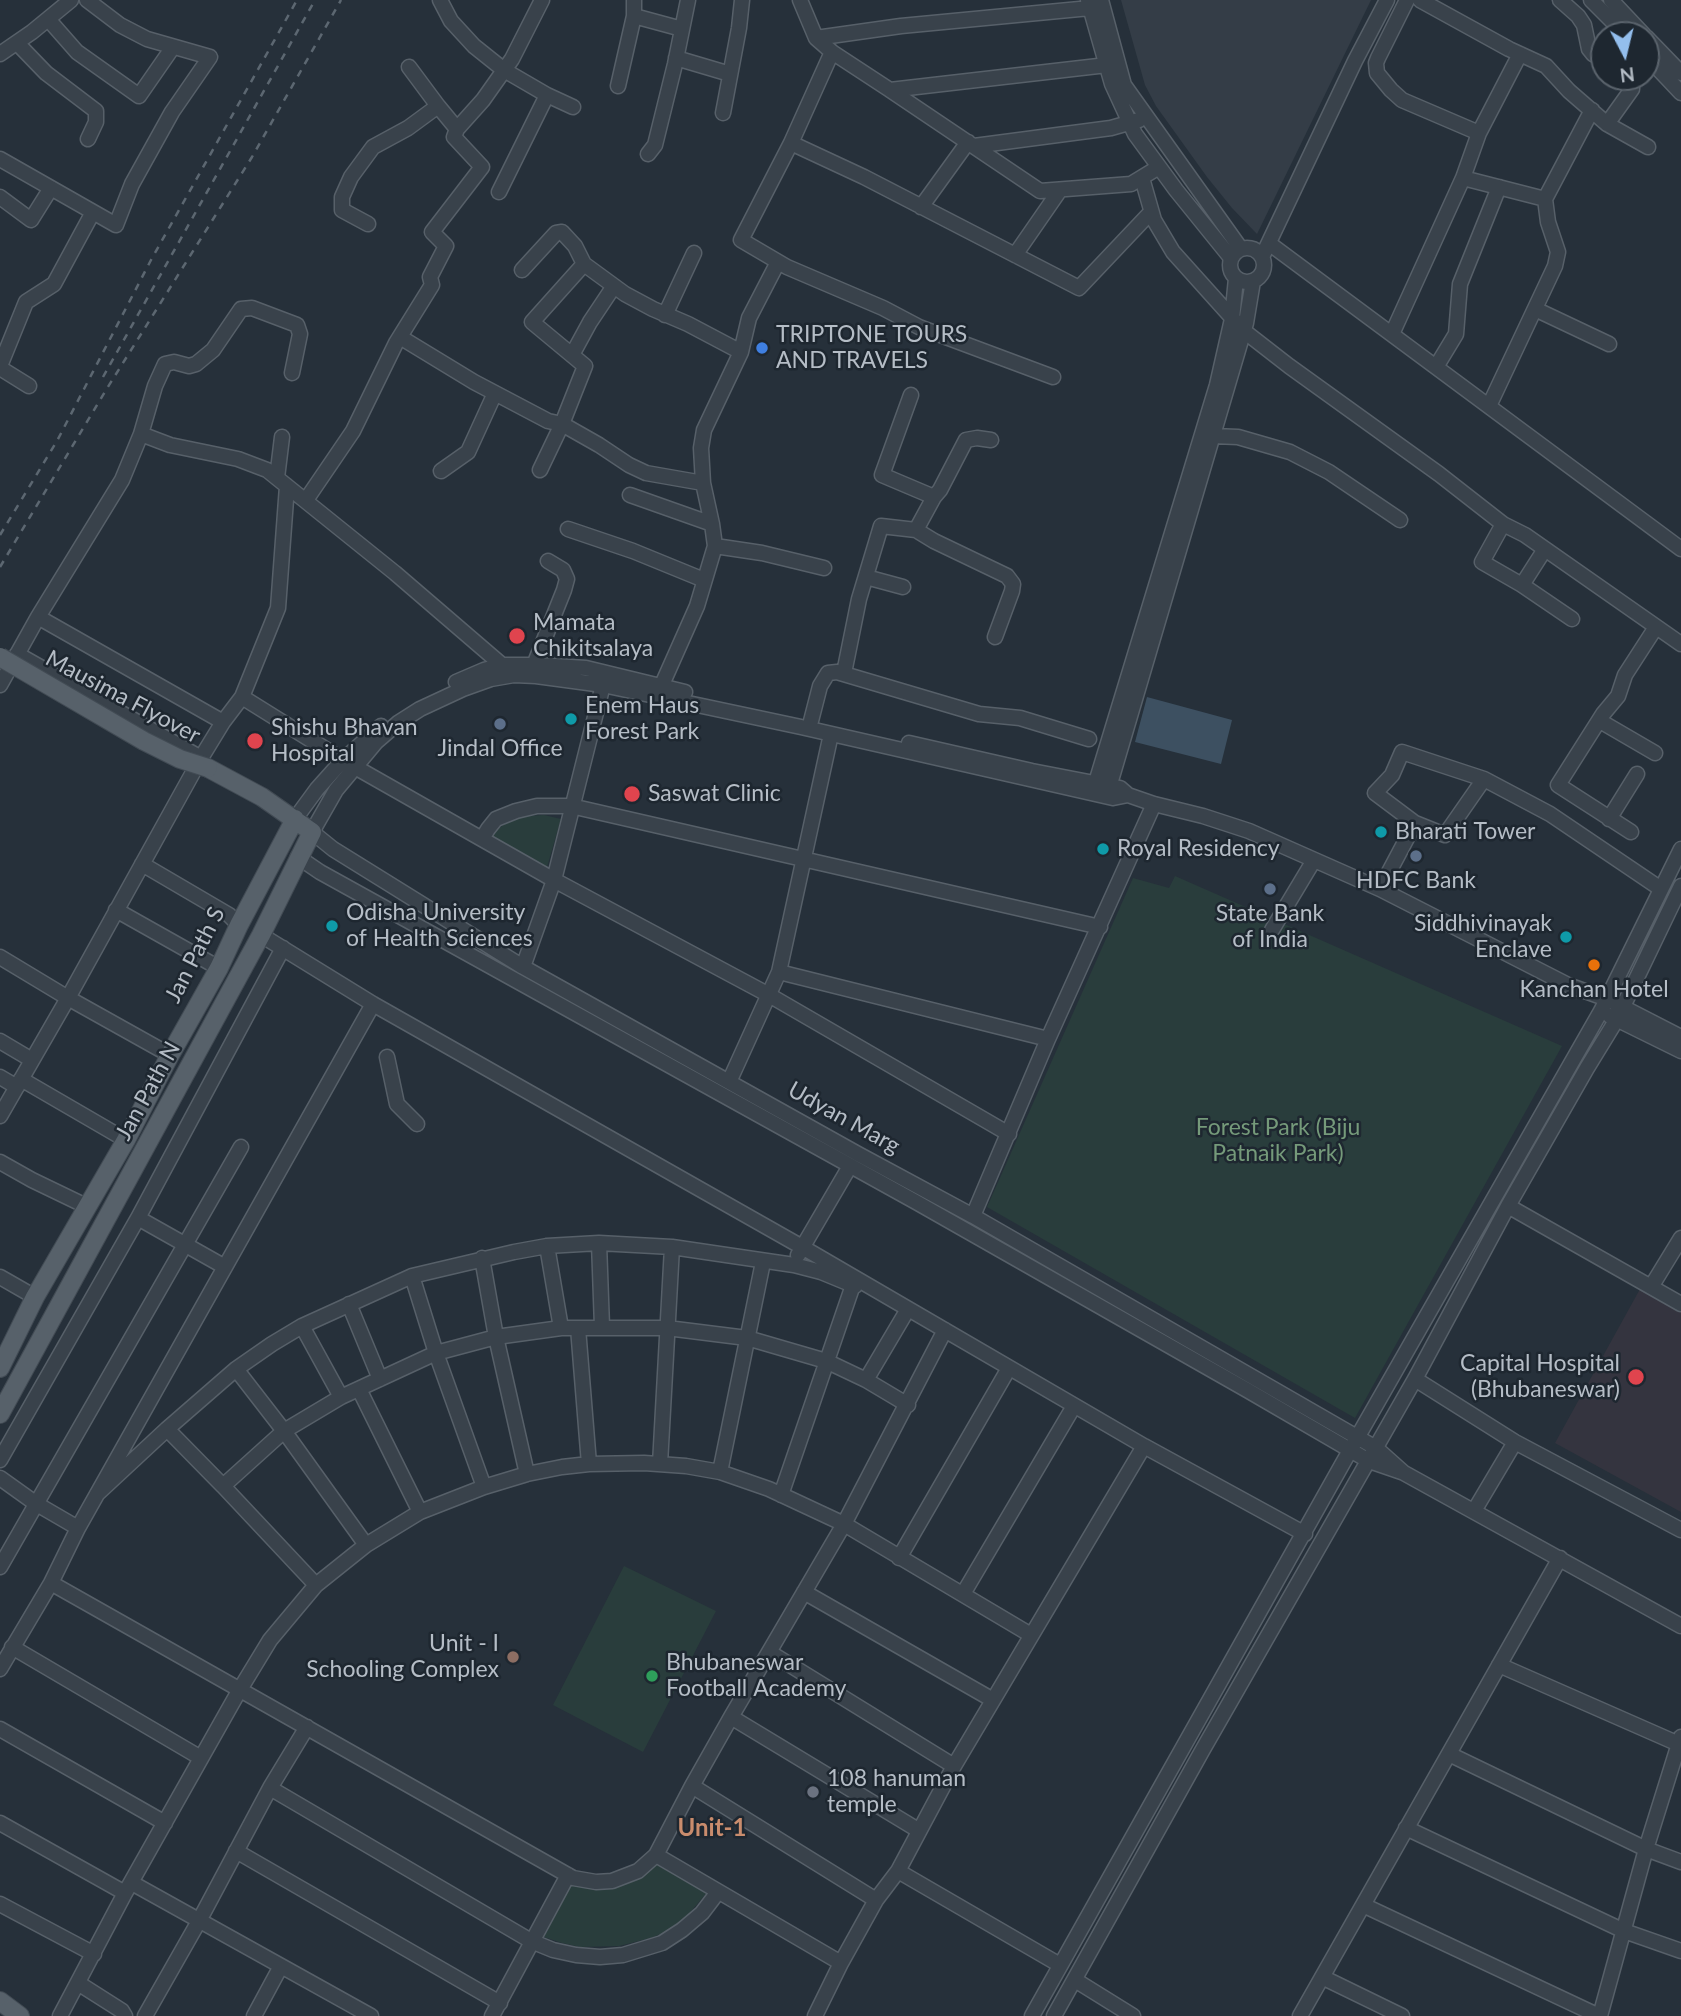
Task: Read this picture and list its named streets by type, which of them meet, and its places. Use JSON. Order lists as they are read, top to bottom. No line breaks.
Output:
{"streets":{"main road":["Mausima Flyover","Jan Path S","Jan Path N","Udyan Marg"]},"crossings":[["Mausima Flyover","Jan Path S"],["Mausima Flyover","Udyan Marg"],["Jan Path S","Jan Path N"],["Jan Path S","Udyan Marg"],["Jan Path N","Udyan Marg"]],"districts":["Unit-1"],"parks":["Forest Park (Biju Patnaik Park)"],"places":["TRIPTONE TOURS AND TRAVELS","Mamata Chikitsalaya","Enem Haus Forest Park","Jindal Office","Shishu Bhavan Hospital","Saswat Clinic","Bharati Tower","Royal Residency","HDFC Bank","State Bank of India","Odisha University of Health Sciences","Siddhivinayak Enclave","Kanchan Hotel","Capital Hospital (Bhubaneswar)","Unit - I Schooling Complex","Bhubaneswar Football Academy","108 hanuman temple"],"north":"bottom"}
